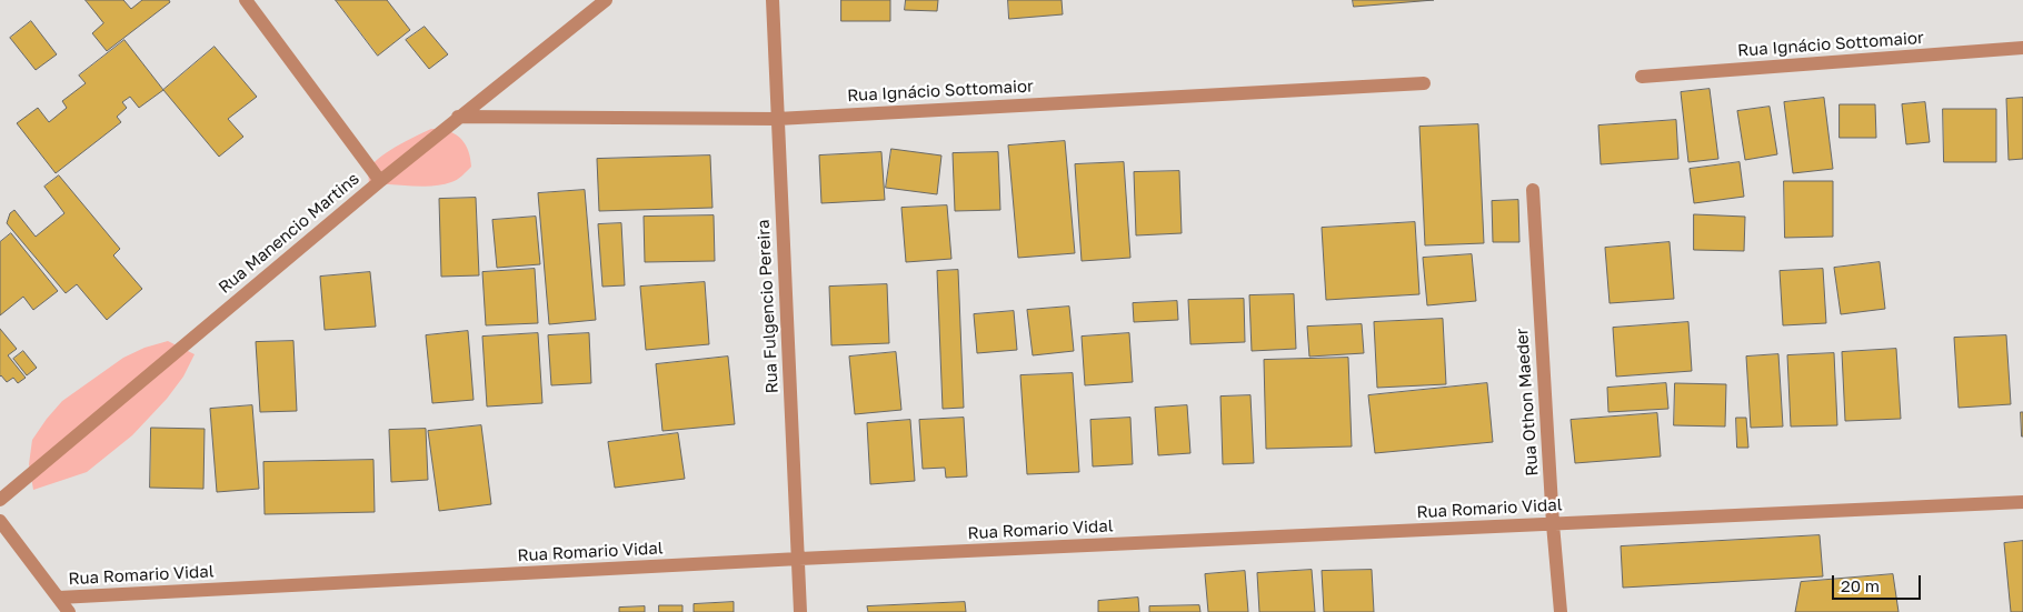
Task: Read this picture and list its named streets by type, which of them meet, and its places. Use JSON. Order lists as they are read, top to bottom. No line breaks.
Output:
{"streets":{"street":["Rua Ignácio Sottomaior","Rua Manencio Martins","Rua Fulgencio Pereira","Rua Othon Maeder","Rua Romario Vidal"]},"crossings":[["Rua Ignácio Sottomaior","Rua Manencio Martins"],["Rua Ignácio Sottomaior","Rua Fulgencio Pereira"],["Rua Fulgencio Pereira","Rua Romario Vidal"],["Rua Othon Maeder","Rua Romario Vidal"]],"scale_bar":"20 m"}
